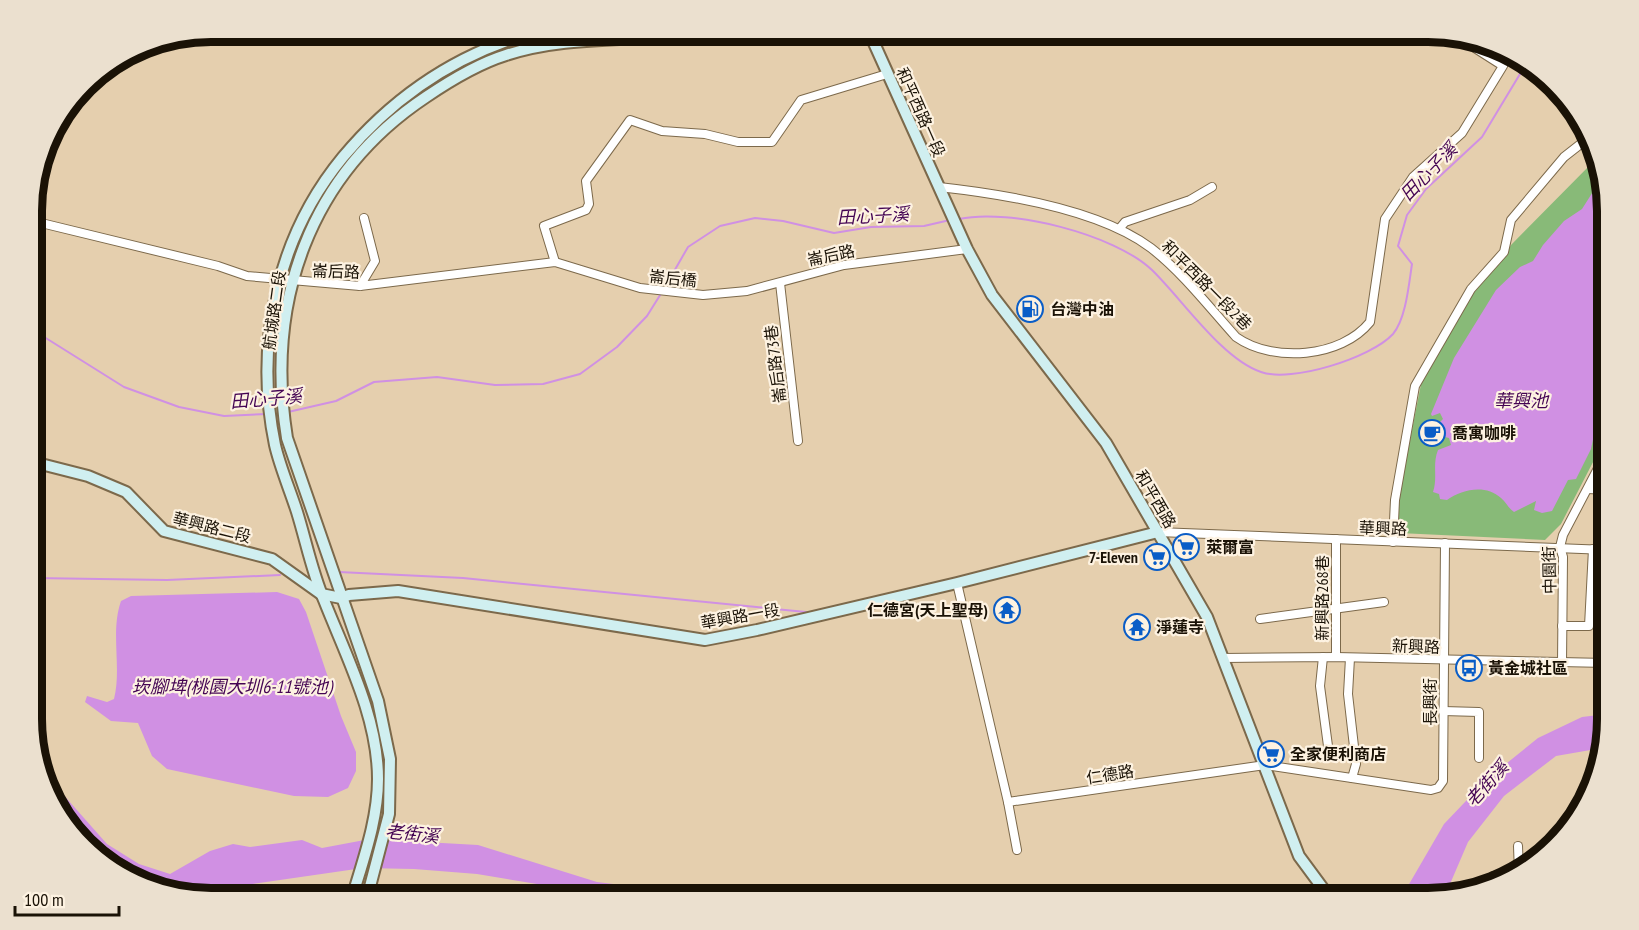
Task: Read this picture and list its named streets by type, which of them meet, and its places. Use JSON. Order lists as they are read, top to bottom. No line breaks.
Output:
{"streets":{"street":["和平西路一段","崙后路","崙后橋","和平西路一段2巷","航城路二段","崙后路73巷","和平西路","華興路二段","華興路","中園街","新興路268巷","華興路一段","新興路","長興街","仁德路"]},"crossings":[["和平西路一段","和平西路一段2巷"],["和平西路一段","和平西路"],["崙后路","崙后橋"],["崙后路","航城路二段"],["崙后路","崙后路73巷"],["崙后路","和平西路"],["航城路二段","華興路二段"],["航城路二段","華興路一段"],["和平西路","華興路"],["和平西路","華興路一段"],["和平西路","新興路"],["和平西路","仁德路"],["華興路二段","華興路一段"],["華興路","中園街"],["華興路","新興路268巷"],["華興路","華興路一段"],["華興路","長興街"],["中園街","新興路"],["新興路268巷","新興路"],["新興路","長興街"],["長興街","仁德路"]],"water":["田心子溪","華興池","崁腳埤(桃園大圳6-11號池)","老街溪"],"places":{"fuel station":["台灣中油"],"cafe":["喬寓咖啡"],"supermarket":["萊爾富","7-Eleven","全家便利商店"],"temple":["仁德宮(天上聖母)","淨蓮寺"],"bus stop":["黃金城社區"]},"scale_bar":"100 m"}
